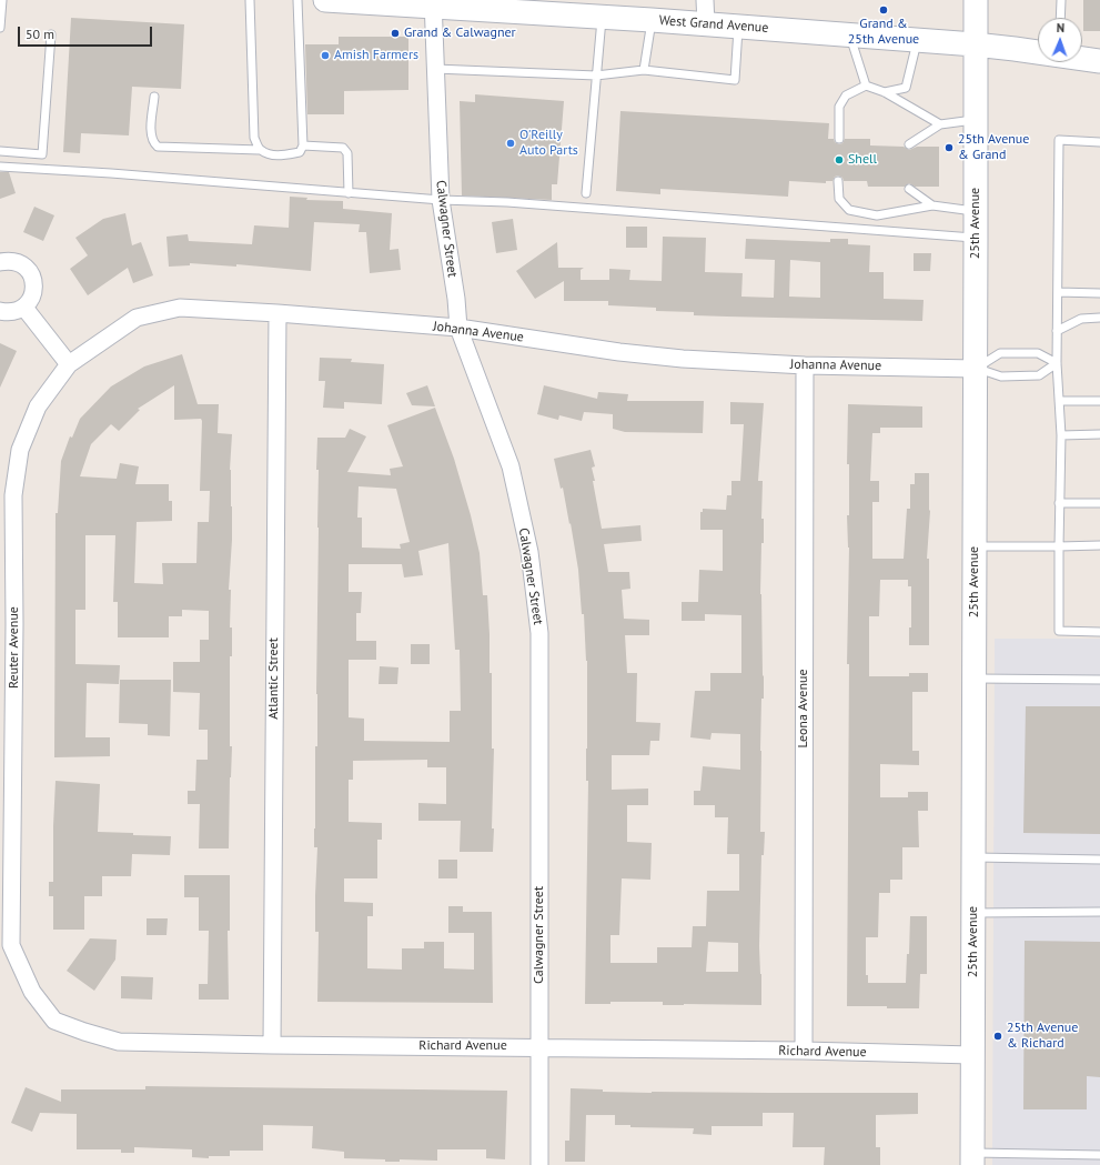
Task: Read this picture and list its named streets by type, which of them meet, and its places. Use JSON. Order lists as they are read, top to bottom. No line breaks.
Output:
{"streets":{"main road":["West Grand Avenue","25th Avenue"],"street":["Calwagner Street","Johanna Avenue","Reuter Avenue","Atlantic Street","Leona Avenue","Richard Avenue"]},"crossings":[["West Grand Avenue","25th Avenue"],["West Grand Avenue","Calwagner Street"],["25th Avenue","Johanna Avenue"],["25th Avenue","Richard Avenue"],["Calwagner Street","Johanna Avenue"],["Calwagner Street","Richard Avenue"],["Johanna Avenue","Reuter Avenue"],["Johanna Avenue","Atlantic Street"],["Johanna Avenue","Leona Avenue"],["Reuter Avenue","Richard Avenue"],["Atlantic Street","Richard Avenue"],["Leona Avenue","Richard Avenue"]],"places":["Grand & 25th Avenue","Grand & Calwagner","Amish Farmers","O'Reilly Auto Parts","25th Avenue & Grand","Shell","25th Avenue & Richard"],"scale_bar":"50 m","north":"top"}
